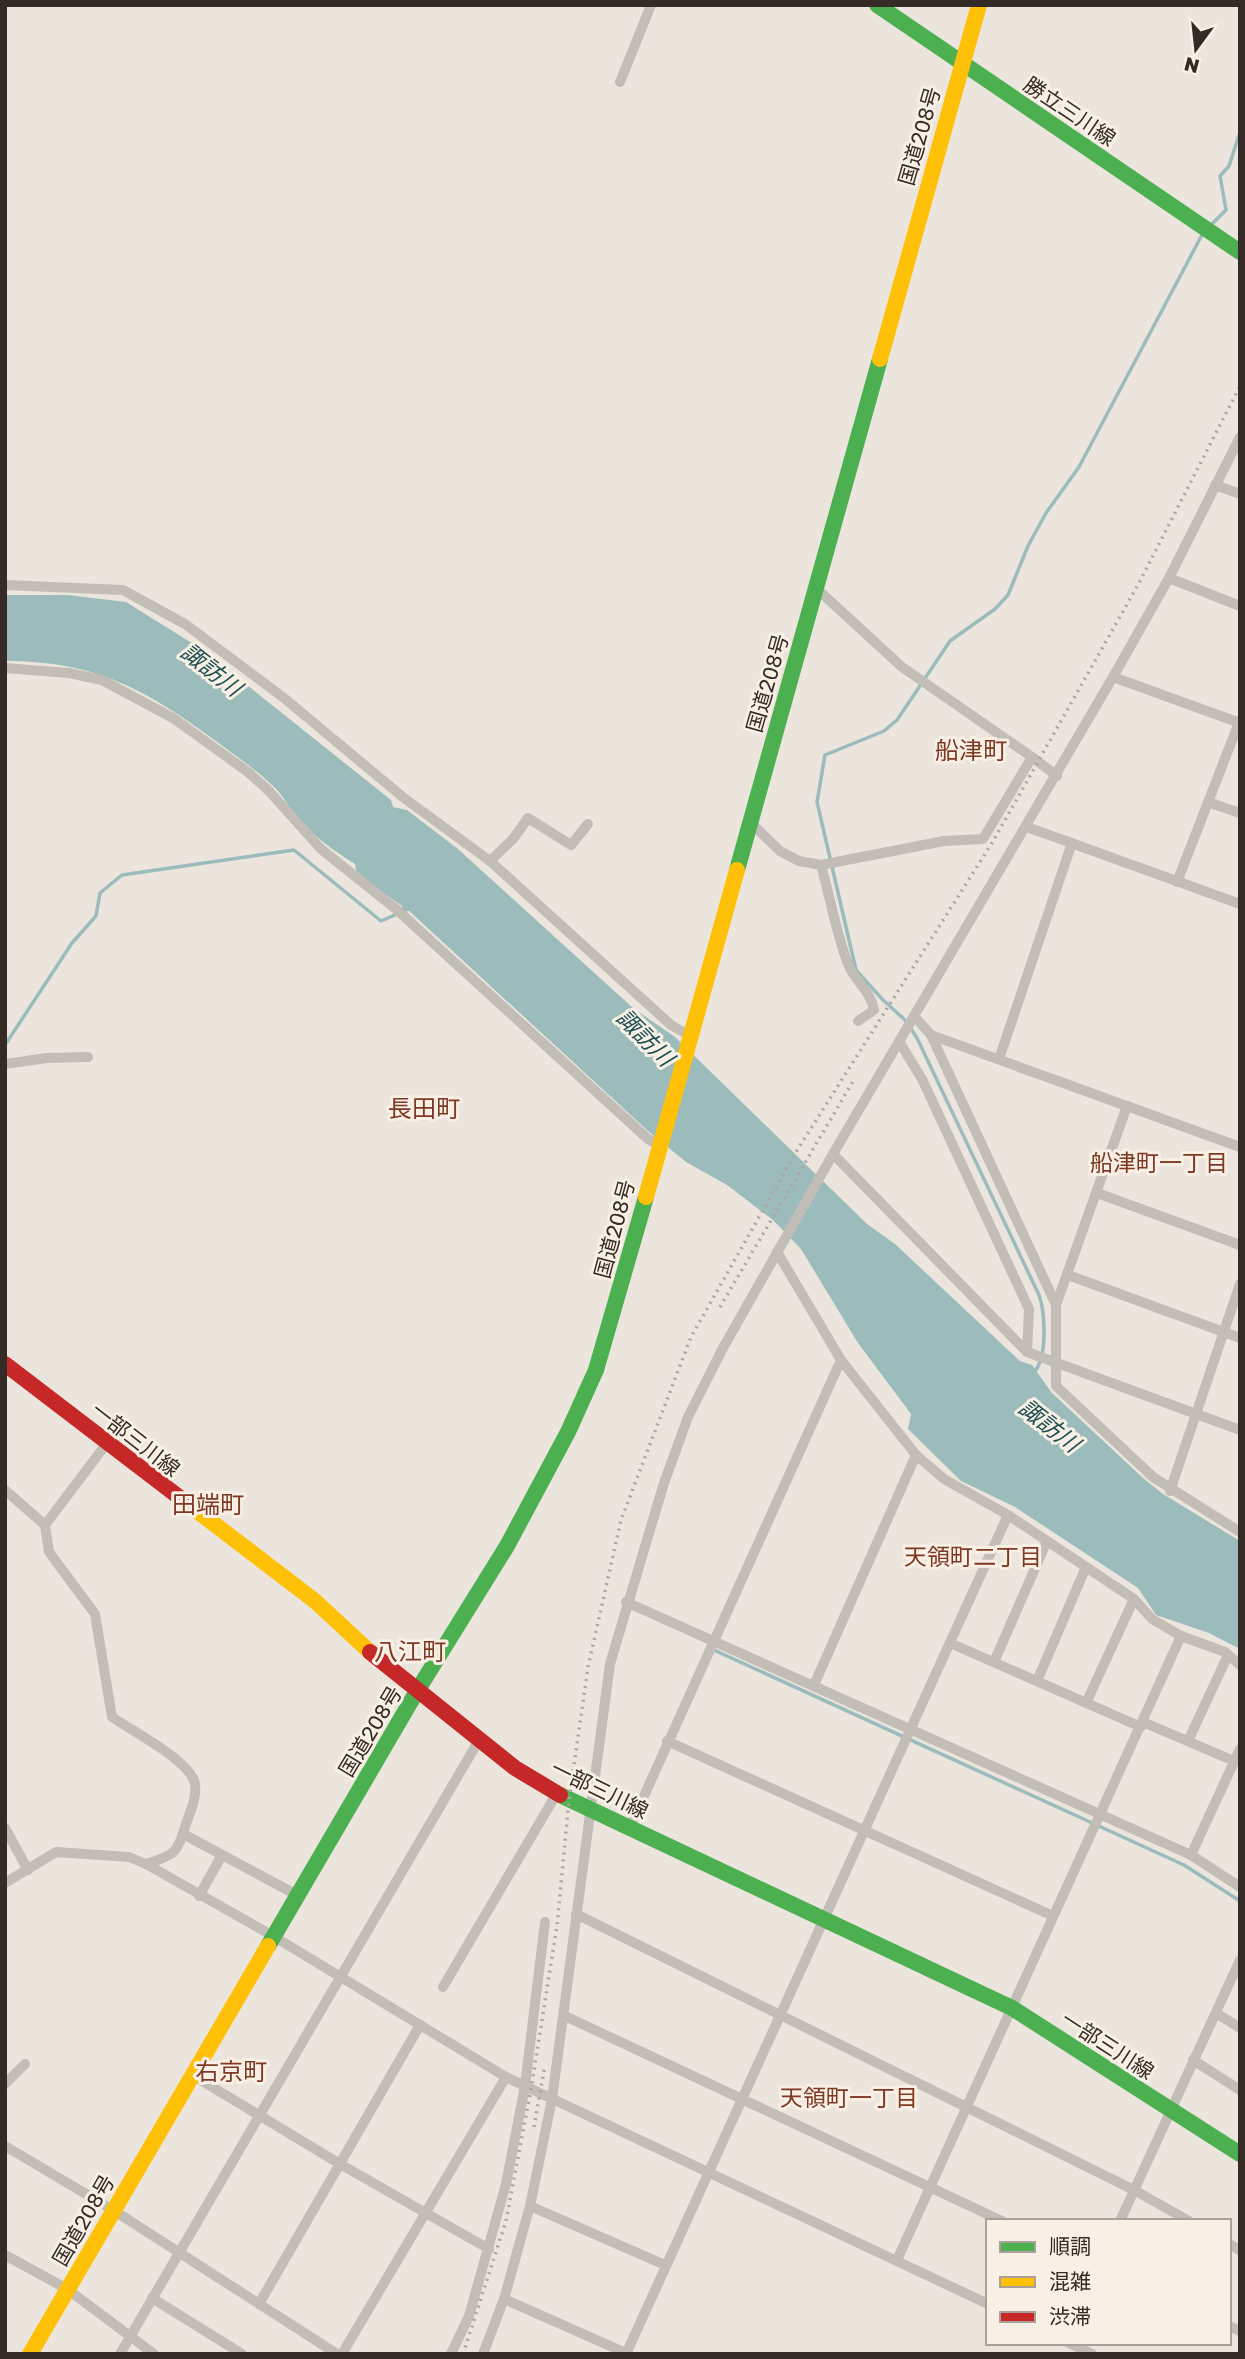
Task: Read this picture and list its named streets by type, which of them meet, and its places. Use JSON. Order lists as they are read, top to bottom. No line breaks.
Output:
{"streets":{"main road":["勝立三川線","国道208号","一部三川線"]},"crossings":[["勝立三川線","国道208号"],["国道208号","一部三川線"]],"districts":["船津町","長田町","船津町一丁目","田端町","天領町二丁目","八江町","右京町","天領町一丁目"],"water":["諏訪川"],"legend":["順調","混雑","渋滞"],"north":"bottom"}
